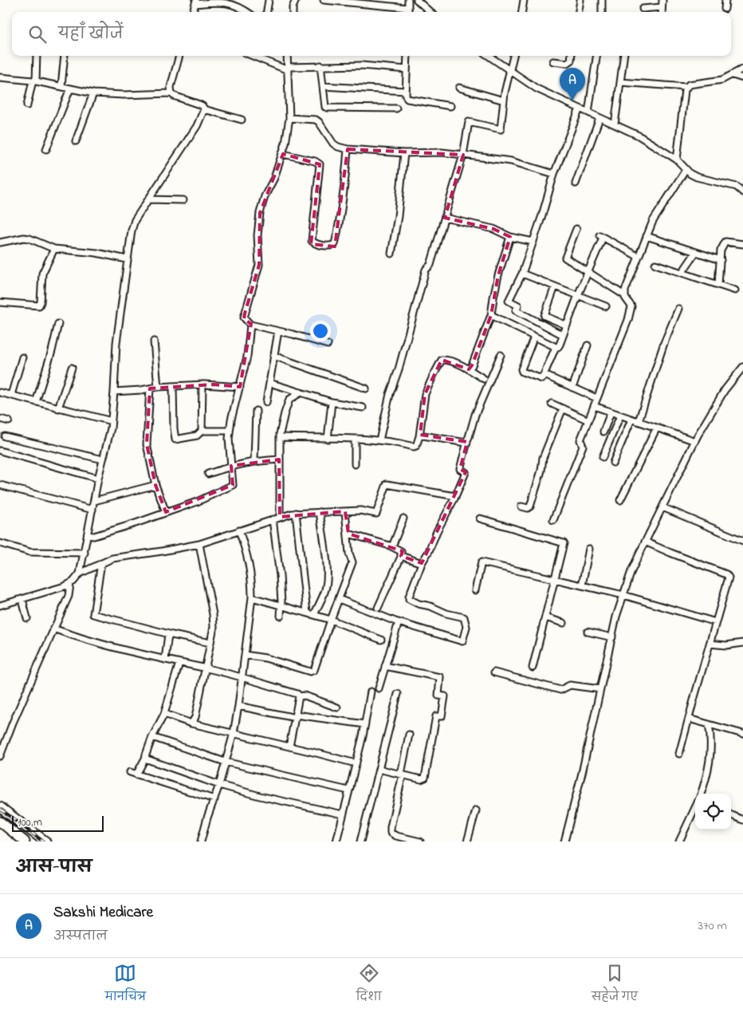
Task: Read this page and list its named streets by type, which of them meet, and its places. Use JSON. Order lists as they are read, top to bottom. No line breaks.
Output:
{"scale_bar":"100 m","page":{"search":"यहाँ खोजें","pins":"A","scale":"100 m","heading":"आस-पास","list":[{"mark":"A","name":"Sakshi Medicare","note":"अस्पताल","value":"370 m"}],"nav":["मानचित्र","दिशा","सहेजे गए"]}}
